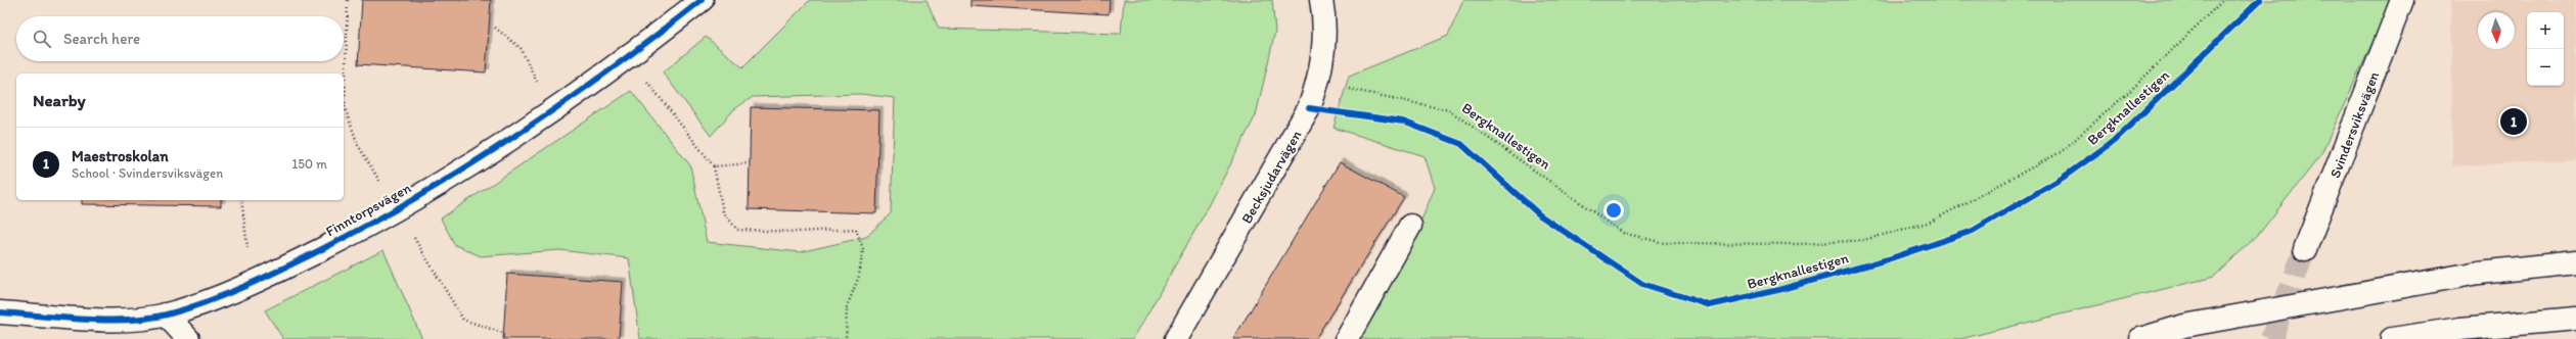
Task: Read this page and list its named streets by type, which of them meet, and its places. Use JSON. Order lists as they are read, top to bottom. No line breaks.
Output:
{"streets":{"main road":["Svindersviksvägen","Becksjudarvägen","Finntorpsvägen"],"cycle path":["Bergknallestigen"]},"crossings":[["Bergknallestigen","Becksjudarvägen"]],"north":"bottom","page":{"map_buttons":["+","−"],"search":"Search here","heading":"Nearby","pins":"1","list":[{"mark":"1","name":"Maestroskolan","note":"School · Svindersviksvägen","value":"150 m"}]}}
